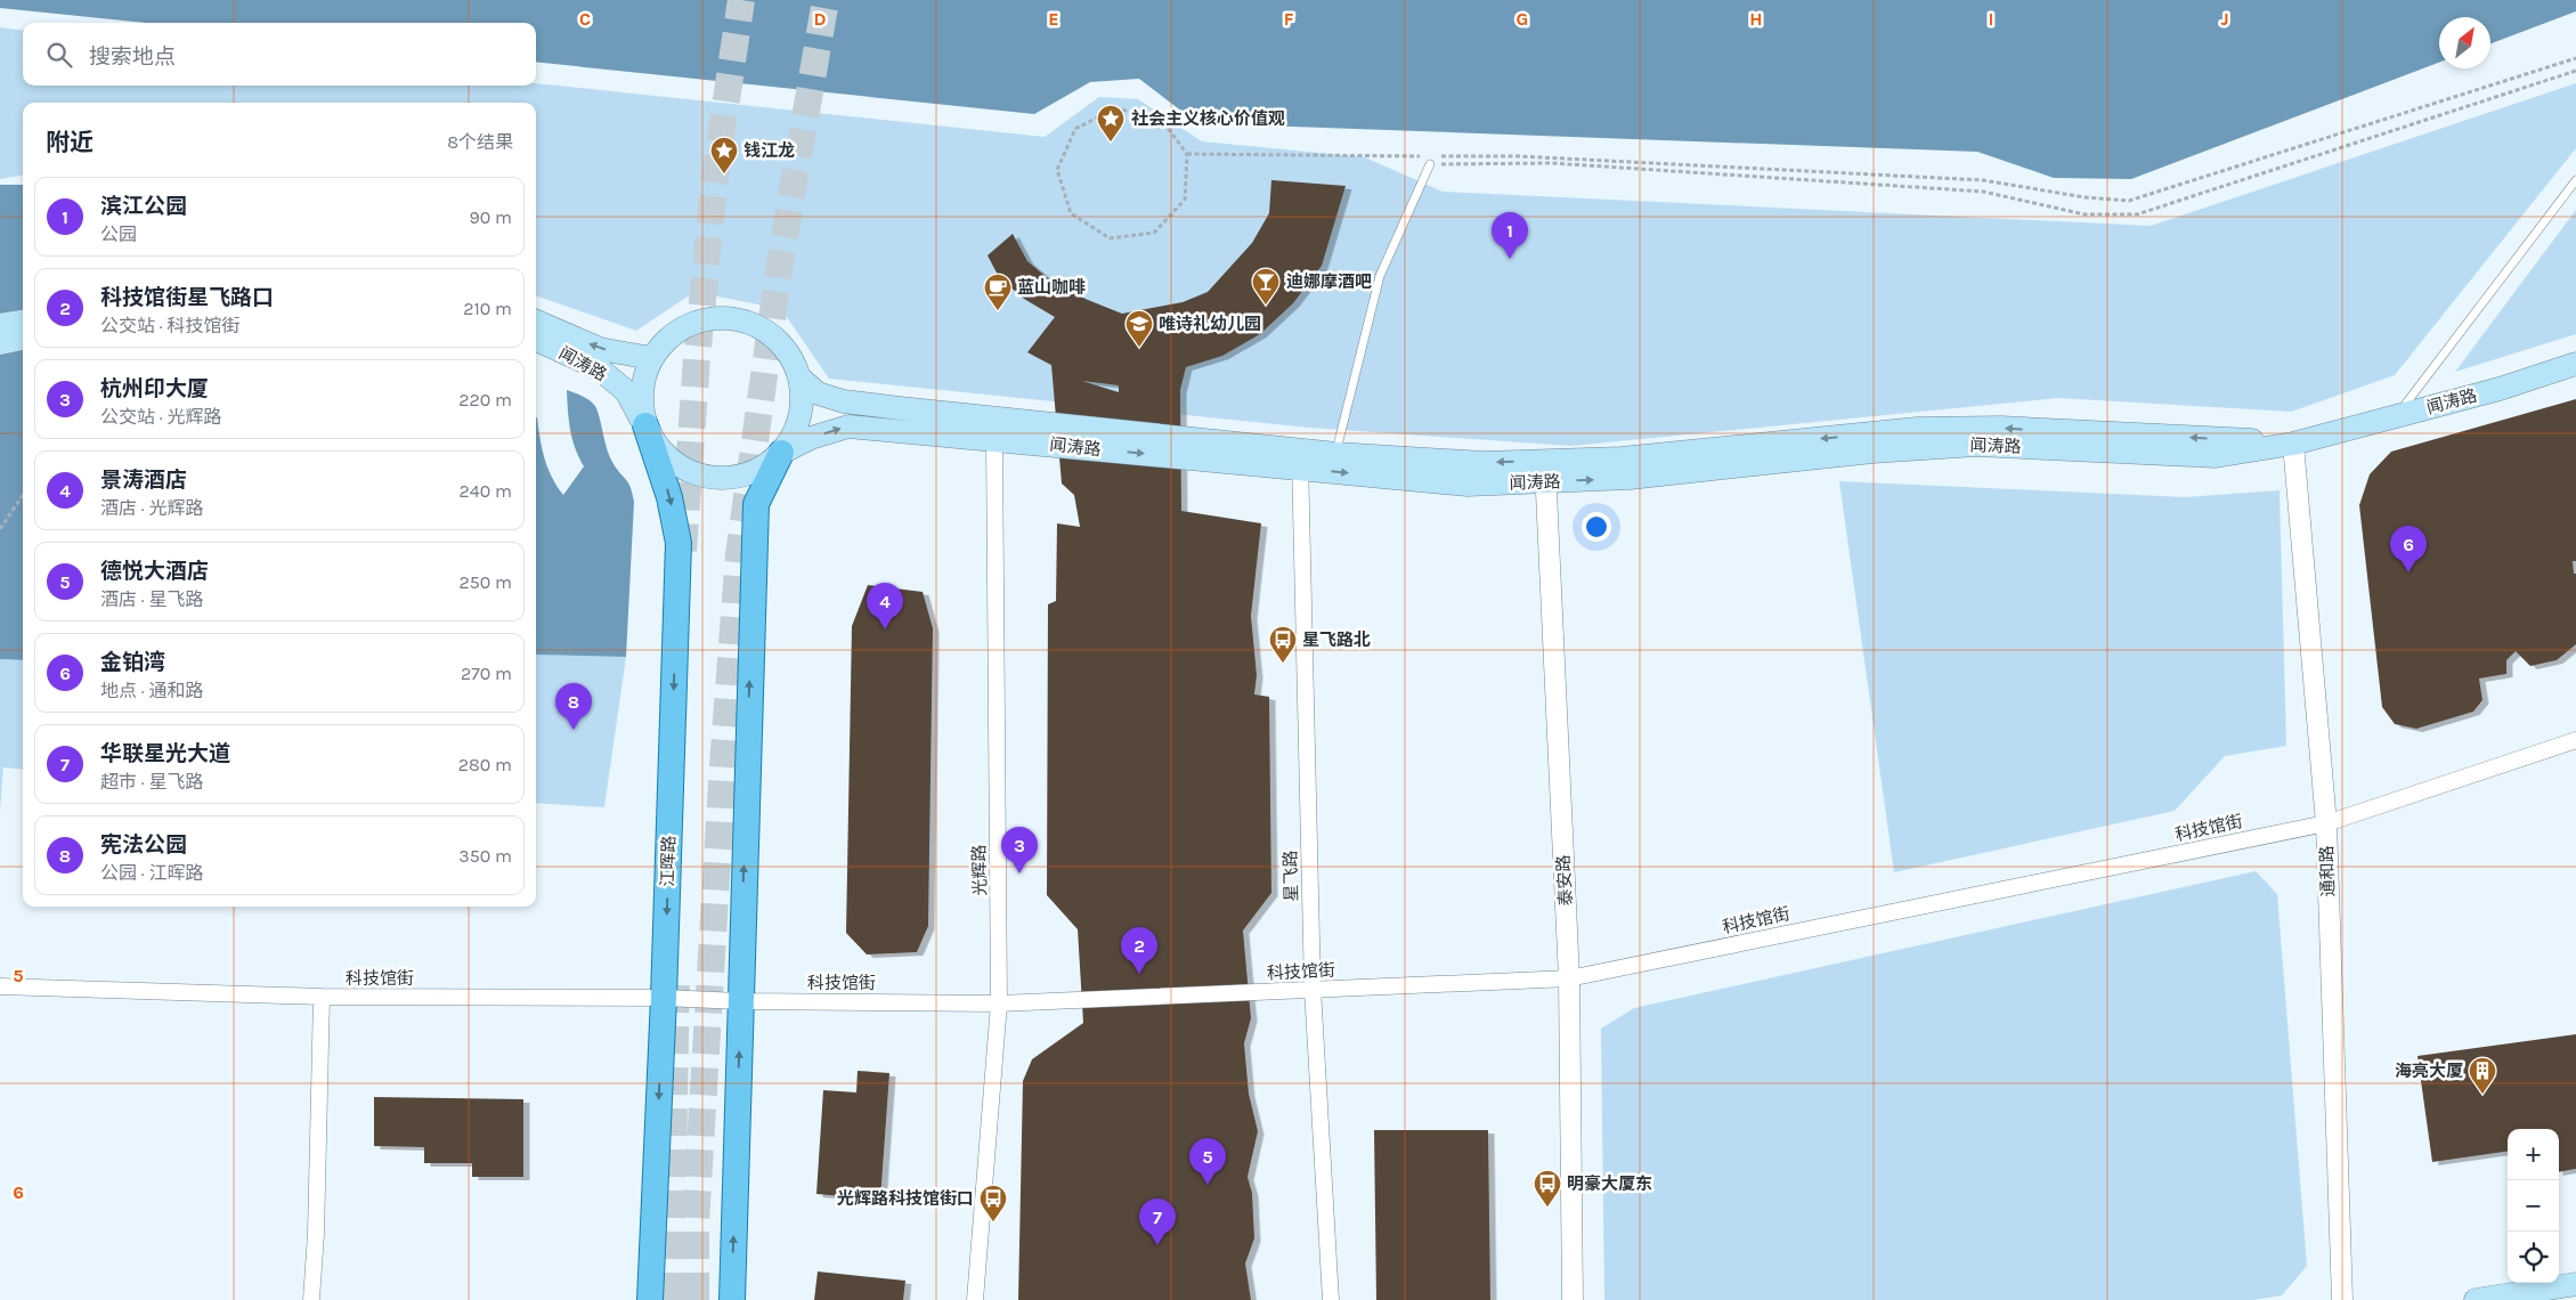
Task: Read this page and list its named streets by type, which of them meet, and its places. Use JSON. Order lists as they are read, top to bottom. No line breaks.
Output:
{"streets":{"main road":["闻涛路","江晖路"],"street":["科技馆街","光辉路","通和路","星飞路","泰安路"]},"crossings":[["闻涛路","江晖路"],["闻涛路","光辉路"],["闻涛路","通和路"],["闻涛路","星飞路"],["闻涛路","泰安路"],["科技馆街","江晖路"],["科技馆街","光辉路"],["科技馆街","通和路"],["科技馆街","星飞路"],["科技馆街","泰安路"]],"places":{"place":["社会主义核心价值观","钱江龙"],"bar":["迪娜摩酒吧"],"cafe":["蓝山咖啡"],"school or university":["唯诗礼幼儿园"],"bus stop":["星飞路北","明豪大厦东","光辉路科技馆街口"],"building":["海亮大厦"]},"north":"top right","page":{"search":"搜索地点","heading":["附近","8个结果"],"list":[{"mark":"1","name":"滨江公园","note":"公园","value":"90 m"},{"mark":"2","name":"科技馆街星飞路口","note":"公交站 · 科技馆街","value":"210 m"},{"mark":"3","name":"杭州印大厦","note":"公交站 · 光辉路","value":"220 m"},{"mark":"4","name":"景涛酒店","note":"酒店 · 光辉路","value":"240 m"},{"mark":"5","name":"德悦大酒店","note":"酒店 · 星飞路","value":"250 m"},{"mark":"6","name":"金铂湾","note":"地点 · 通和路","value":"270 m"},{"mark":"7","name":"华联星光大道","note":"超市 · 星飞路","value":"280 m"},{"mark":"8","name":"宪法公园","note":"公园 · 江晖路","value":"350 m"}],"pins":["1","6","4","8","3","2","5","7"],"map_buttons":["+","−"]},"grid":{"columns":["C","D","E","F","G","H","I","J"],"rows":["5","6"]}}
